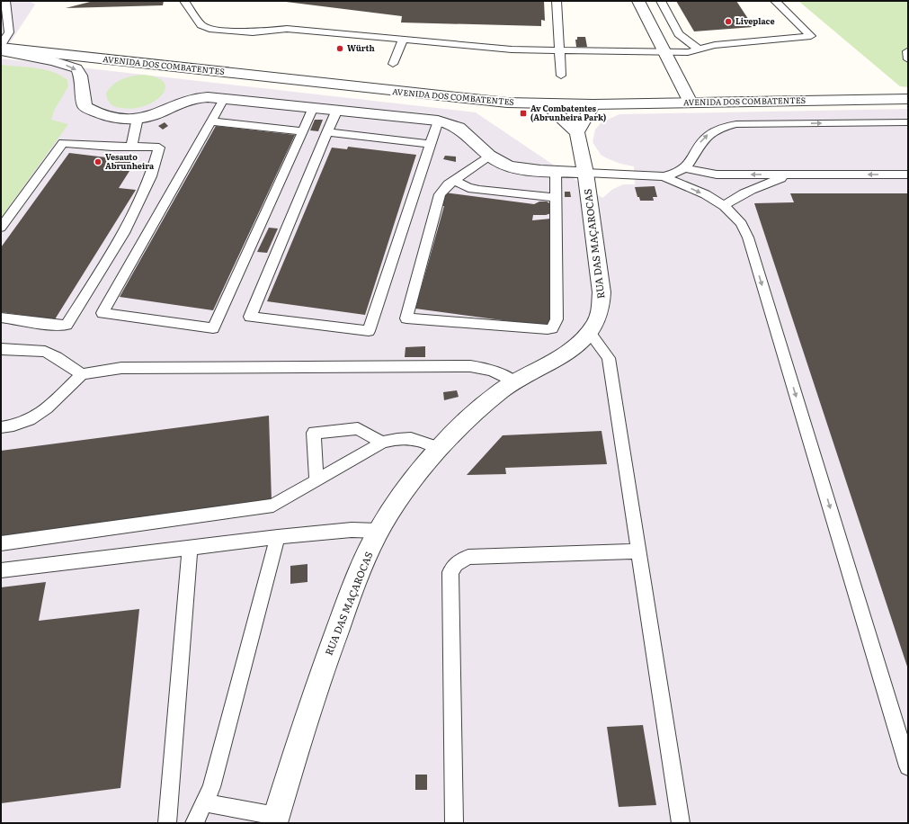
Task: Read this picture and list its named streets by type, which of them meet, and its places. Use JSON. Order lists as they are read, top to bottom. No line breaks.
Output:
{"streets":{"street":["AVENIDA DOS COMBATENTES","RUA DAS MAÇAROCAS"]},"places":{"other":["Liveplace","Würth","Vesauto Abrunheira"],"transit":["Av Combatentes (Abrunheira Park)"]}}
